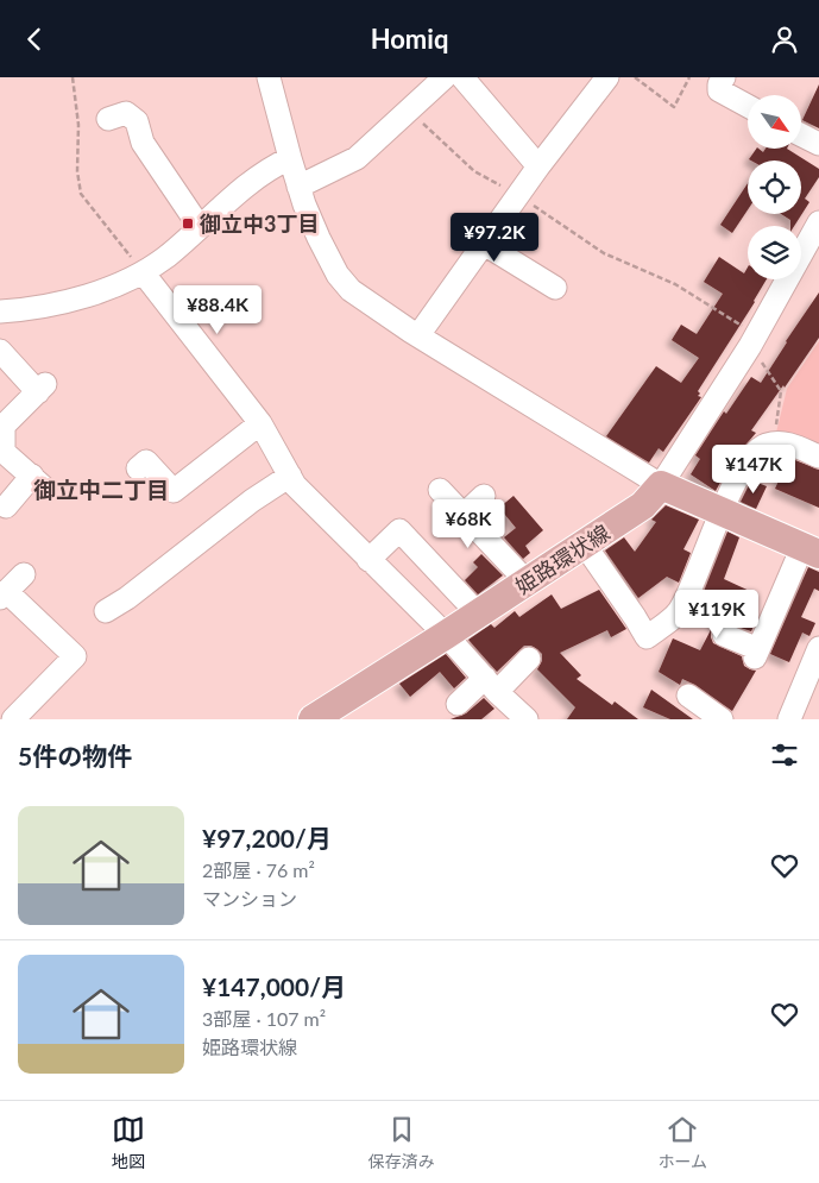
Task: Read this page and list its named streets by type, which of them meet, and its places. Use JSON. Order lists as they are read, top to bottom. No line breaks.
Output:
{"streets":{"main road":["姫路環状線"]},"districts":["御立中二丁目"],"places":{"transit":["御立中3丁目"]},"north":"bottom right","page":{"header":"Homiq","price":["¥97.2K","¥88.4K","¥147K","¥68K","¥119K"],"heading":"5件の物件","list":[{"name":"¥97,200/月","note":"2部屋 · 76 m² · マンション"},{"name":"¥147,000/月","note":"3部屋 · 107 m² · 姫路環状線"}],"tabs":["地図","保存済み","ホーム"]}}
